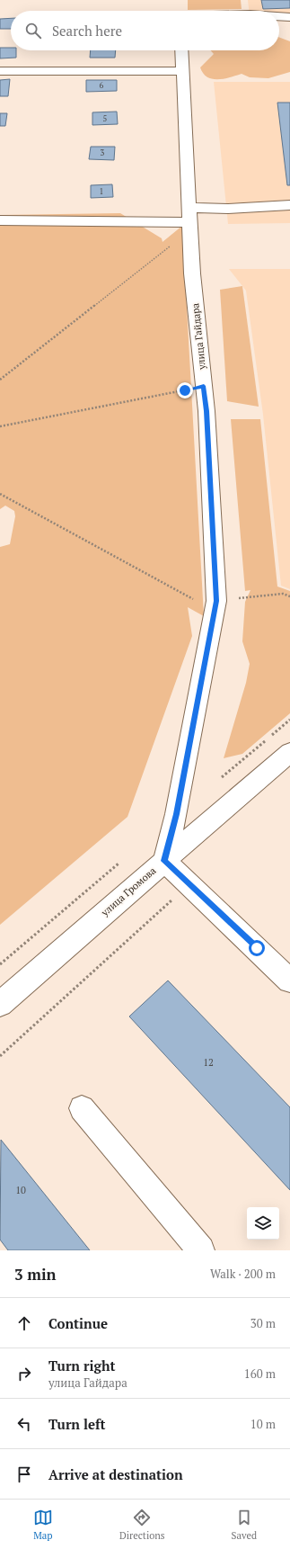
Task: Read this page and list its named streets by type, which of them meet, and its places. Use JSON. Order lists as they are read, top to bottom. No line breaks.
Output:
{"streets":{"street":["улица Гайдара","улица Громова"]},"crossings":[["улица Гайдара","улица Громова"]],"house_numbers":["6","5","3","1","12","10"],"page":{"search":"Search here","heading":["3 min","Walk · 200 m"],"list":[["Continue","30 m"],["Turn right","улица Гайдара","160 m"],["Turn left","10 m"],"Arrive at destination"],"nav":["Map","Directions","Saved"]}}
